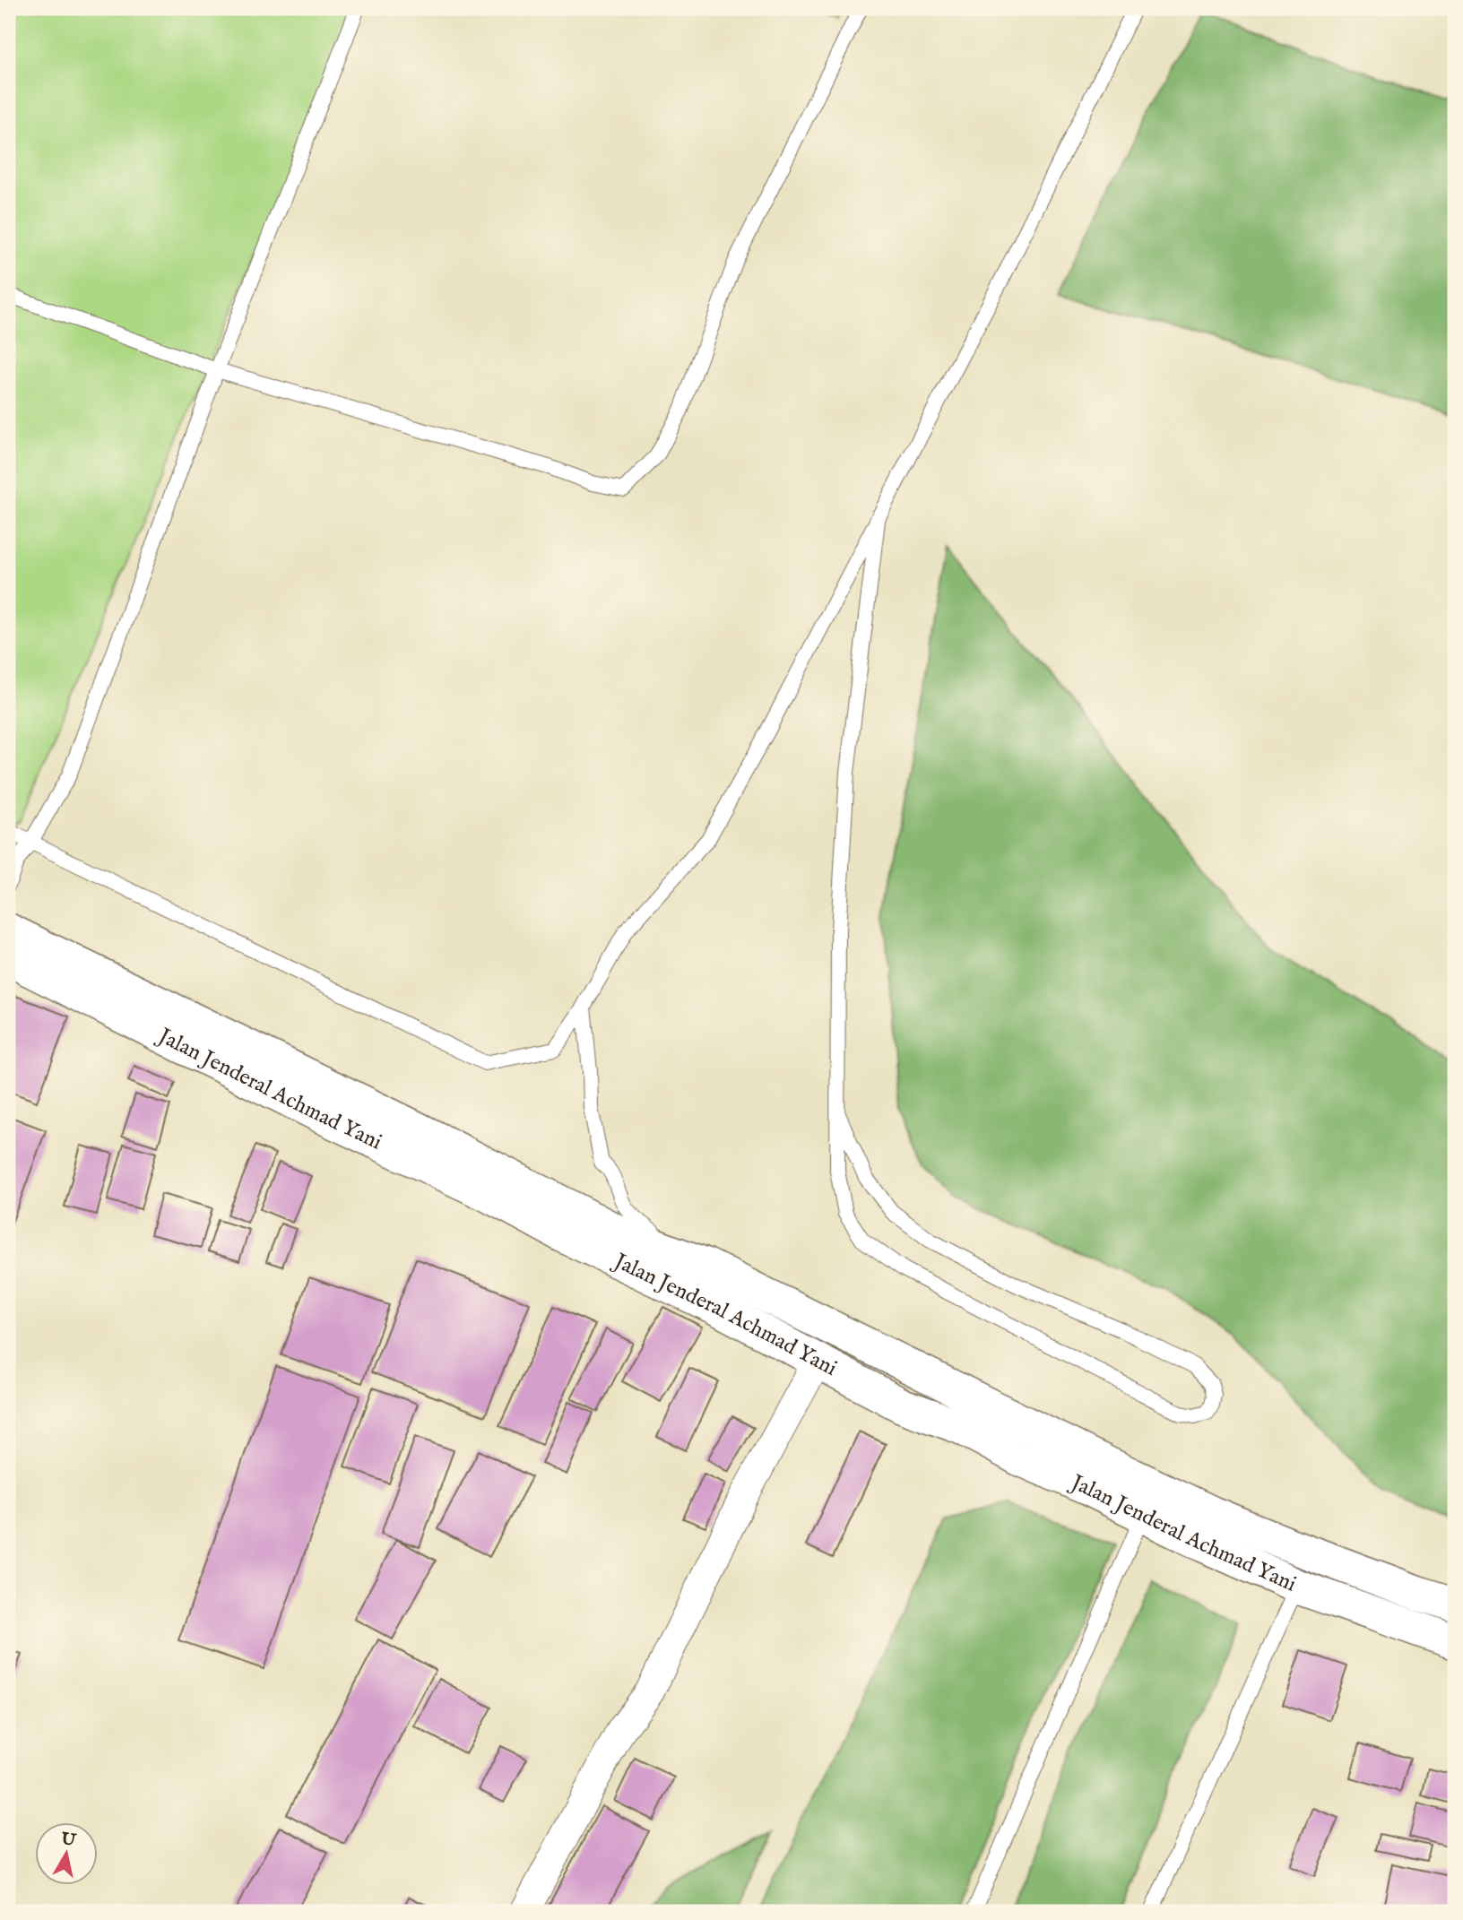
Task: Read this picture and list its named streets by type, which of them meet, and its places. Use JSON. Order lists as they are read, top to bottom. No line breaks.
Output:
{"streets":{"highway":["Jalan Jenderal Achmad Yani"]},"north":"top"}
